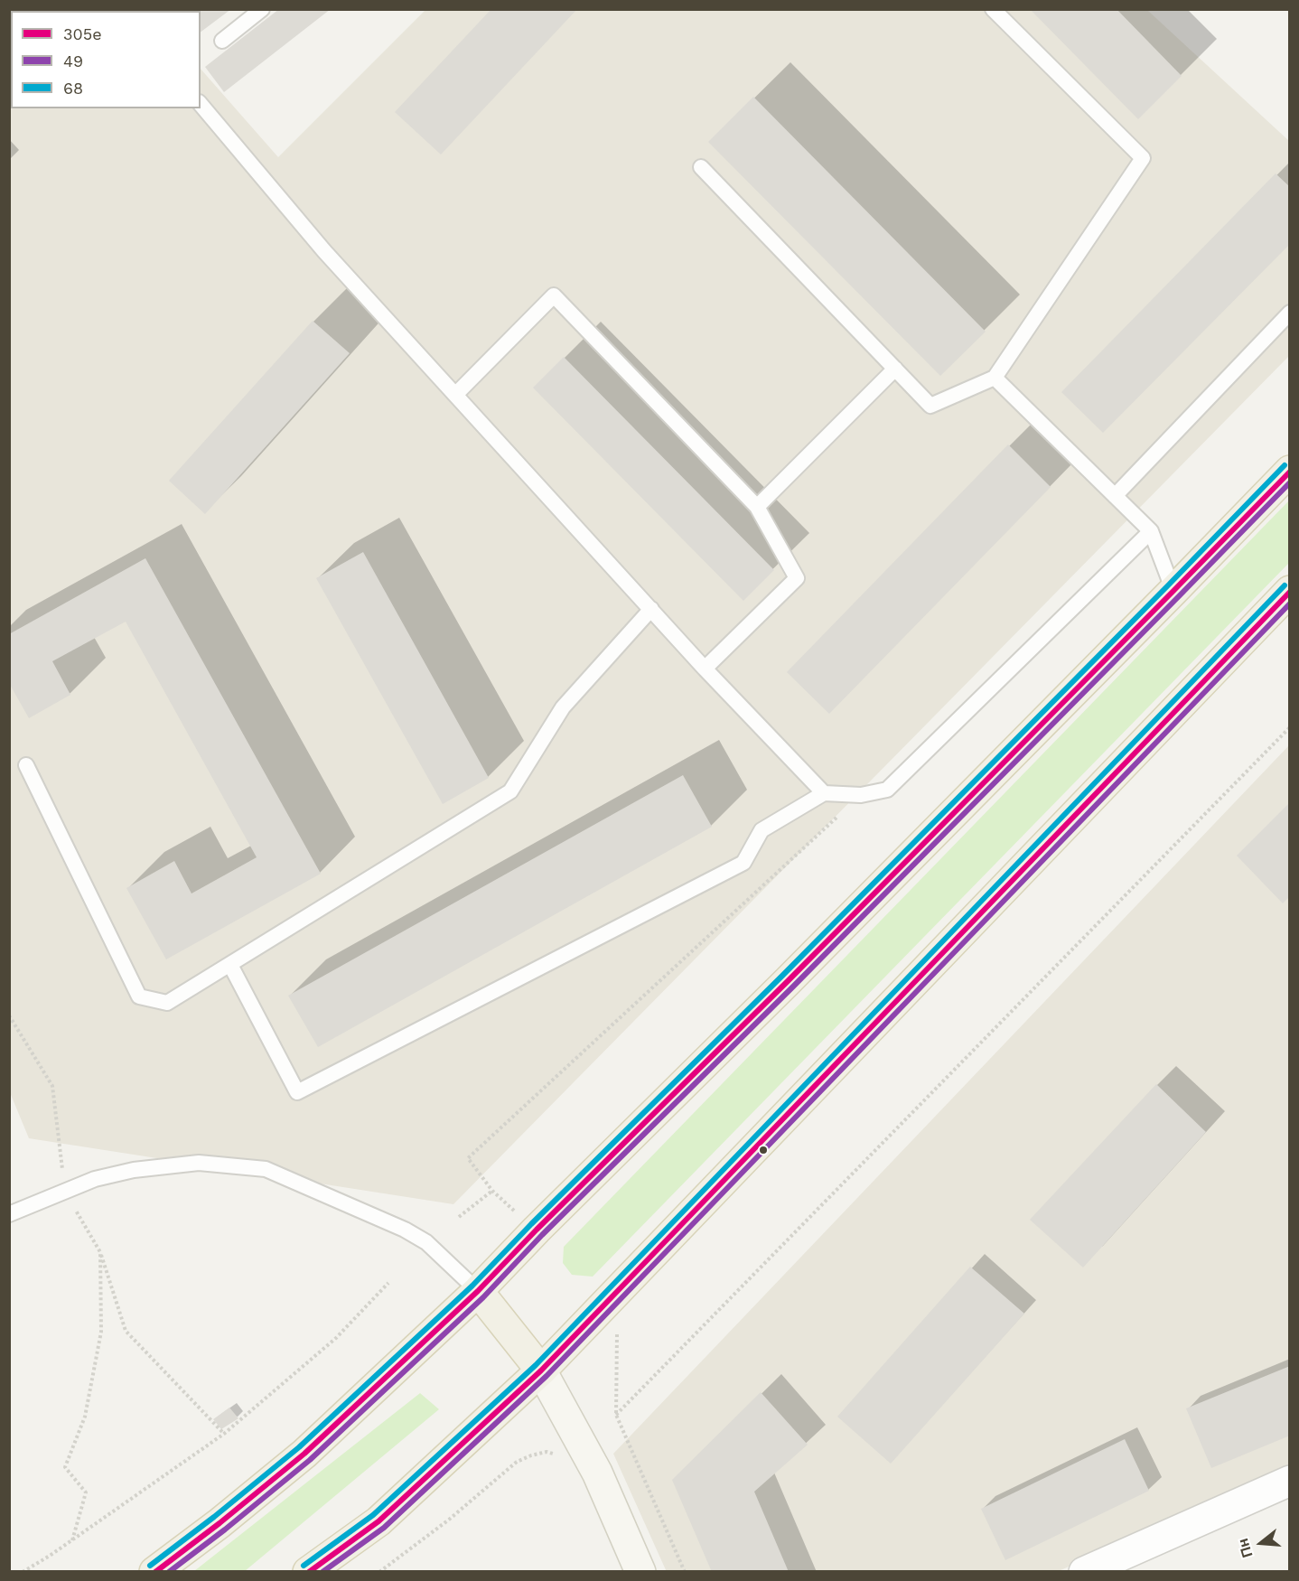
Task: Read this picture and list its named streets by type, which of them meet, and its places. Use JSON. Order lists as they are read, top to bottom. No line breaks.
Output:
{"lines":["transit line 68","transit line 305e","transit line 49"],"legend":["305e","49","68"],"north":"left"}
